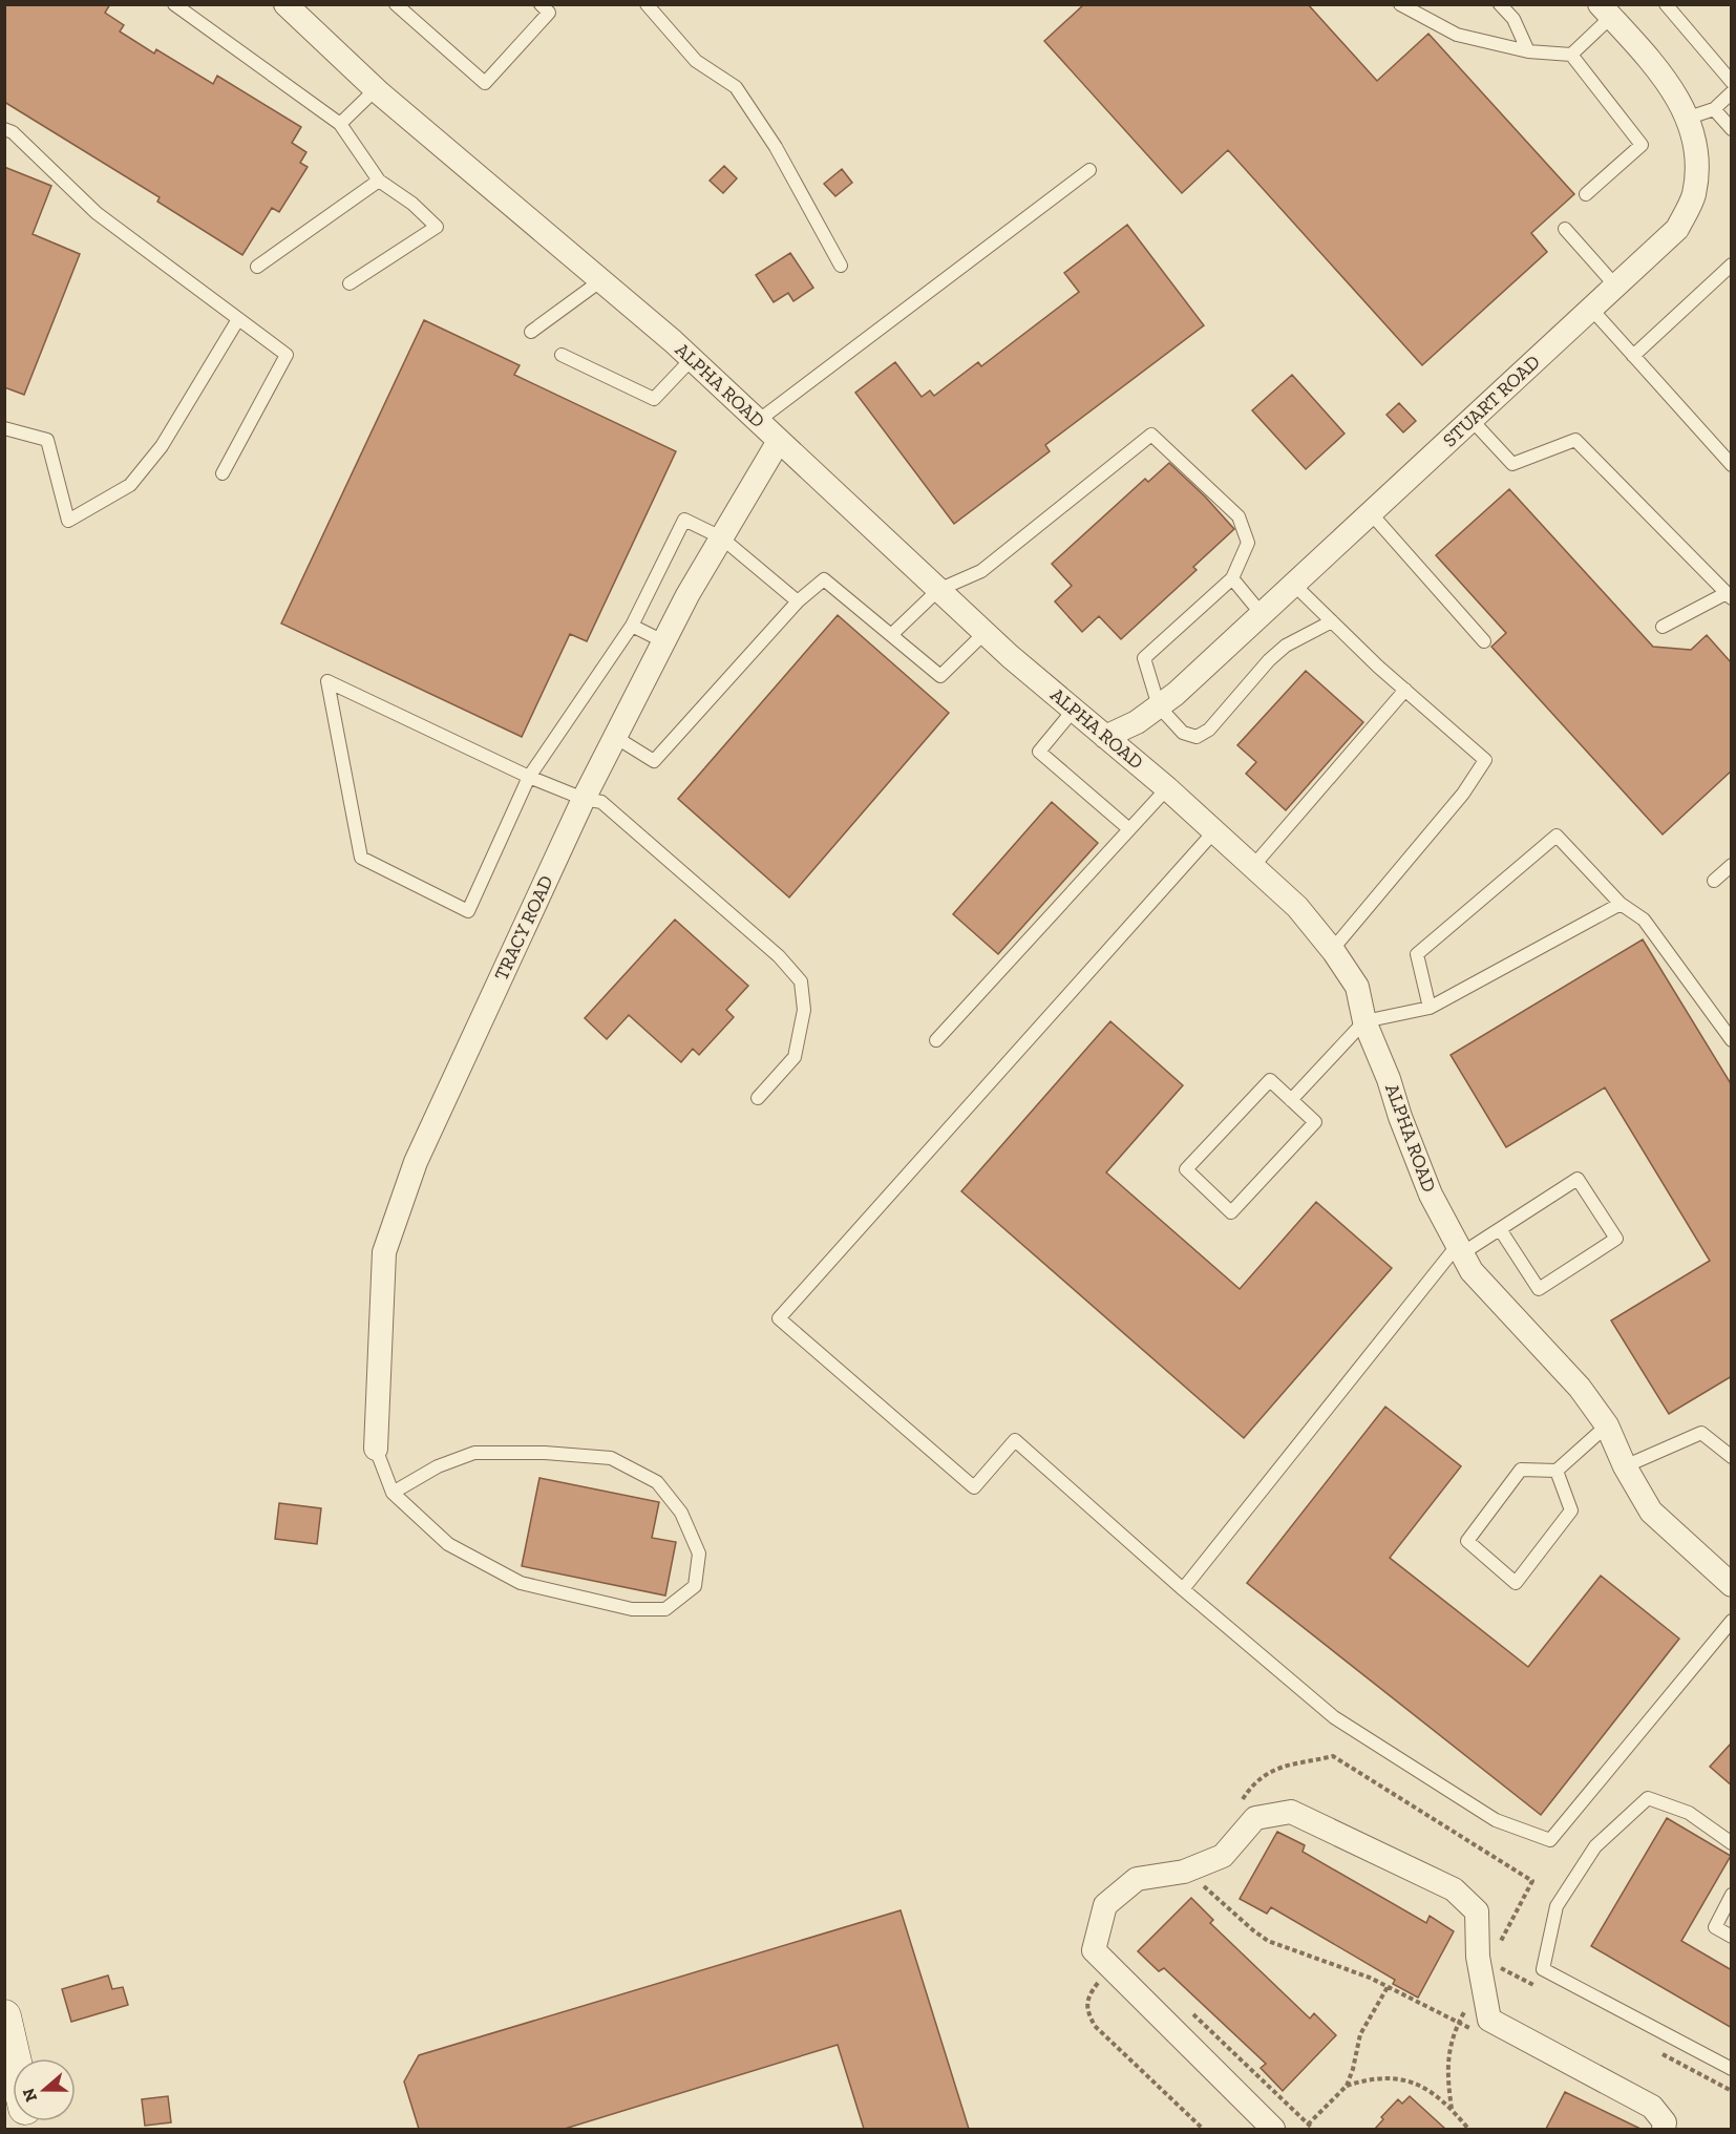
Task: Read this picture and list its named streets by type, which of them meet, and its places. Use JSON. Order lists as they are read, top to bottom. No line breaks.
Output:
{"streets":{"street":["ALPHA ROAD","STUART ROAD","TRACY ROAD"]},"crossings":[["ALPHA ROAD","STUART ROAD"],["ALPHA ROAD","TRACY ROAD"]],"north":"left"}
